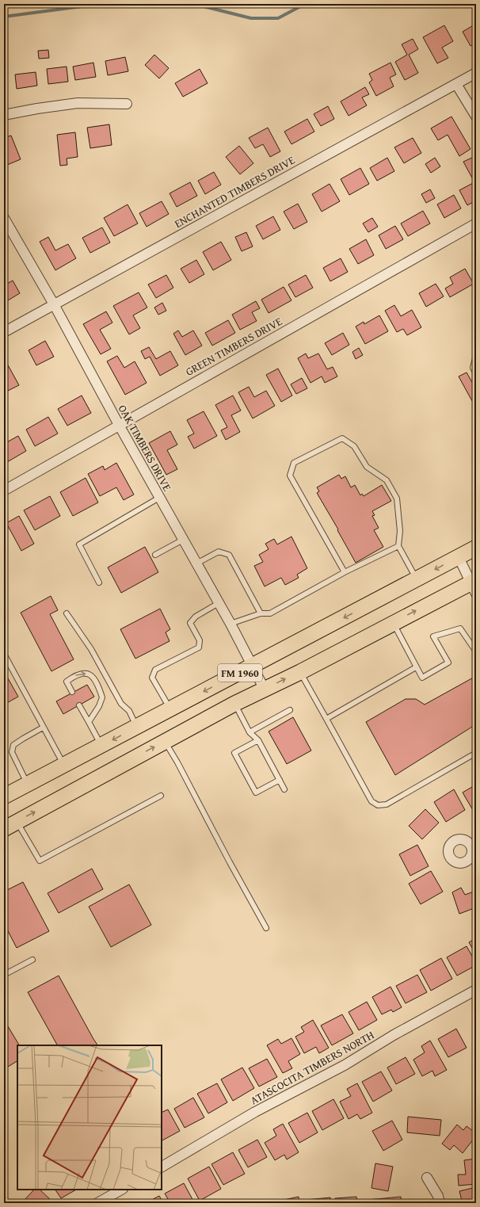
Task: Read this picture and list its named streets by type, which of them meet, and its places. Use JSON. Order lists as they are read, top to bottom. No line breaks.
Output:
{"streets":{"main road":["FM 1960"],"street":["ENCHANTED TIMBERS DRIVE","GREEN TIMBERS DRIVE","OAK TIMBERS DRIVE","ATASCOCITA TIMBERS NORTH"]},"crossings":[["ENCHANTED TIMBERS DRIVE","OAK TIMBERS DRIVE"],["GREEN TIMBERS DRIVE","OAK TIMBERS DRIVE"],["OAK TIMBERS DRIVE","FM 1960"]]}
